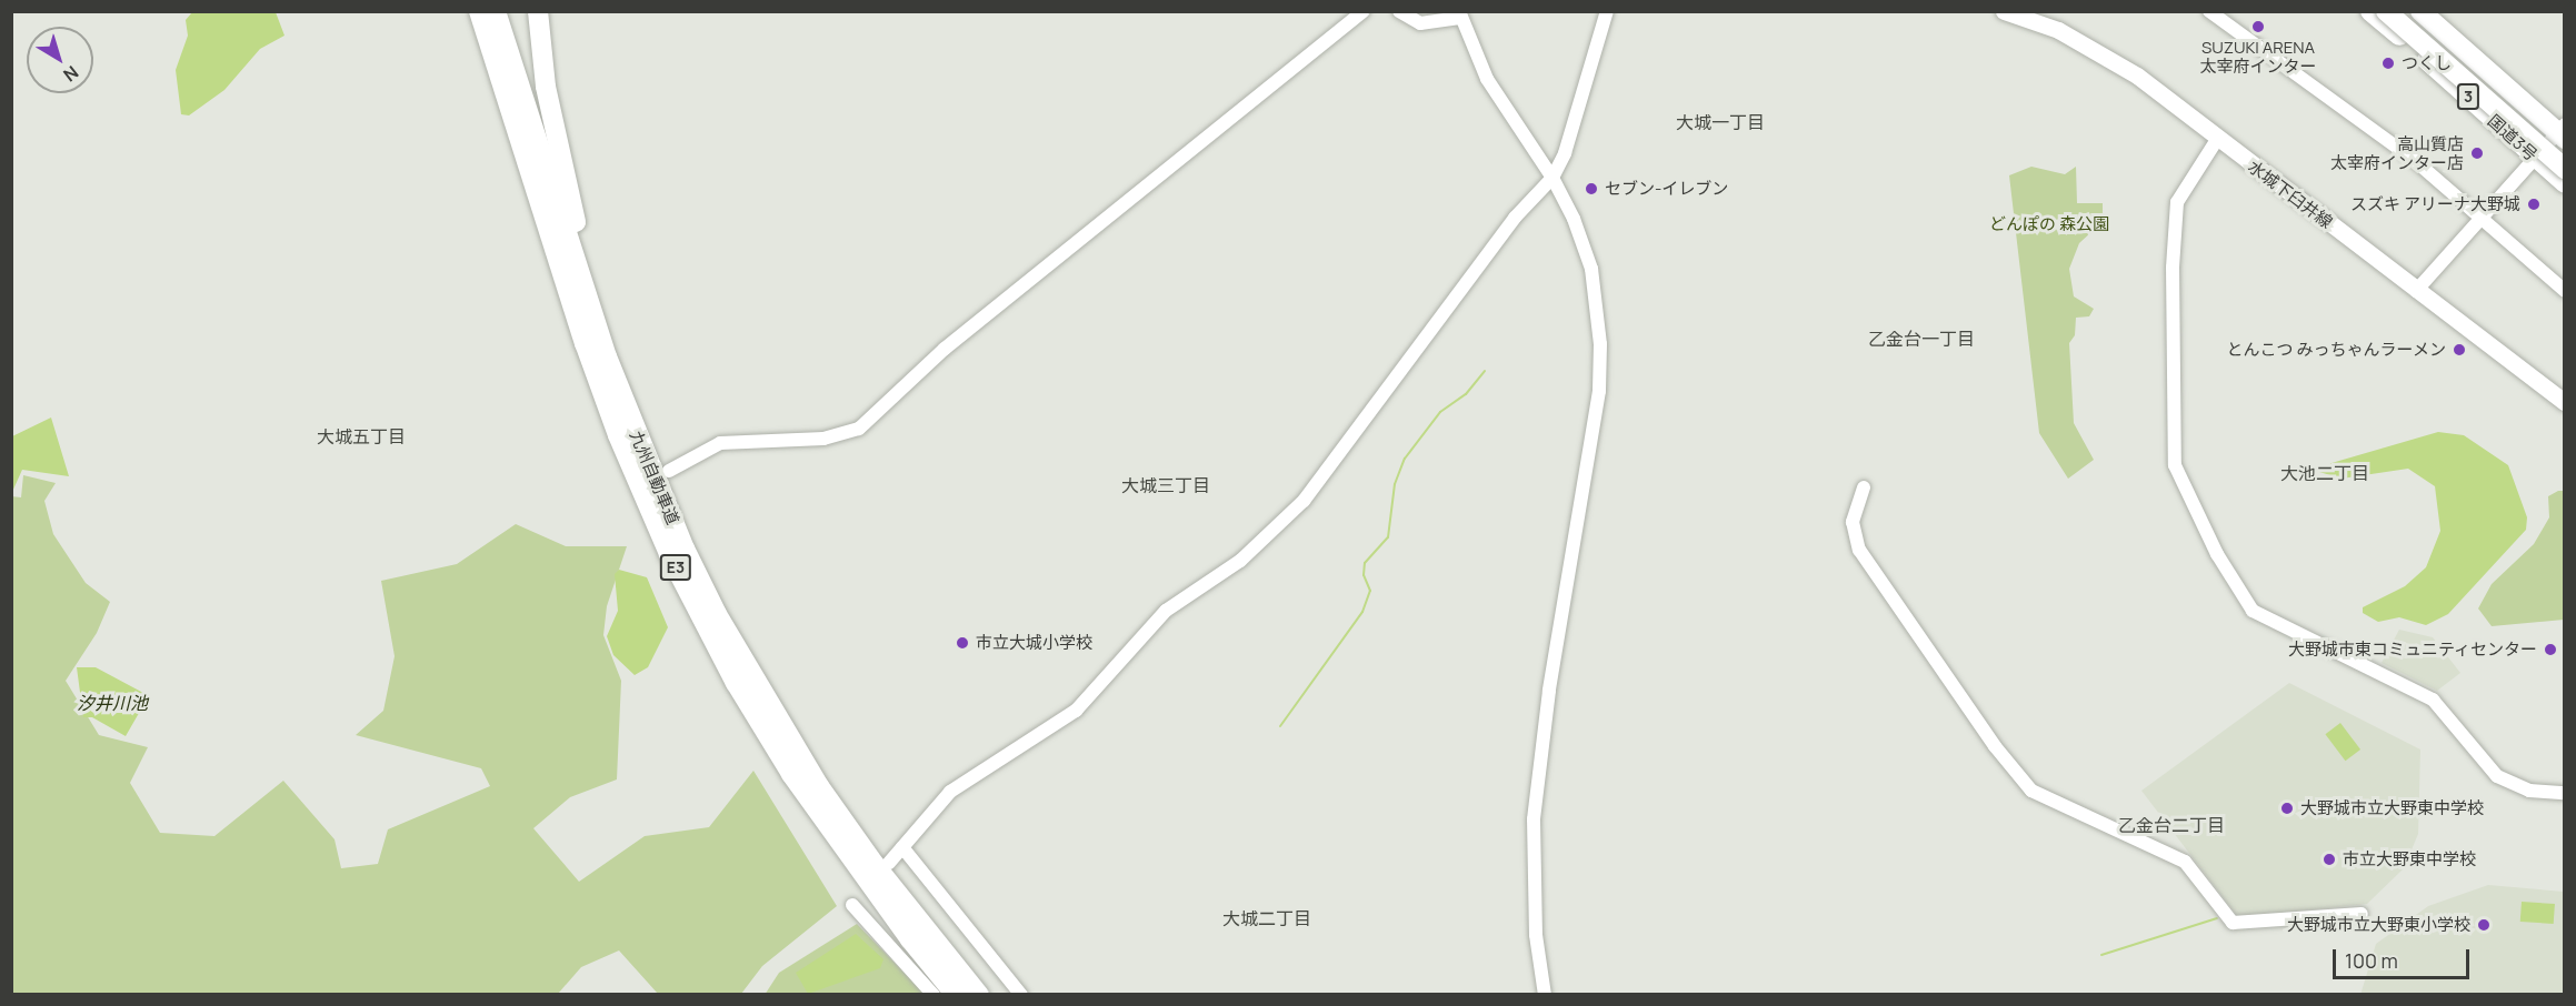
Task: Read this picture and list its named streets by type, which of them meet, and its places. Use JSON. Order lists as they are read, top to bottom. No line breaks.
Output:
{"streets":{"highway":["3","国道3号","九州自動車道","E3"],"main road":["水城下臼井線"]},"districts":["大城一丁目","乙金台一丁目","大城五丁目","大池二丁目","大城三丁目","乙金台二丁目","大城二丁目"],"water":["汐井川池"],"parks":["どんぽの 森公園"],"places":["SUZUKI ARENA 太宰府インター","つくし","高山質店 太宰府インター店","セブン-イレブン","スズキ アリーナ大野城","とんこつ みっちゃんラーメン","市立大城小学校","大野城市東コミュニティセンター","大野城市立大野東中学校","市立大野東中学校","大野城市立大野東小学校"],"scale_bar":"100 m","north":"bottom right"}
